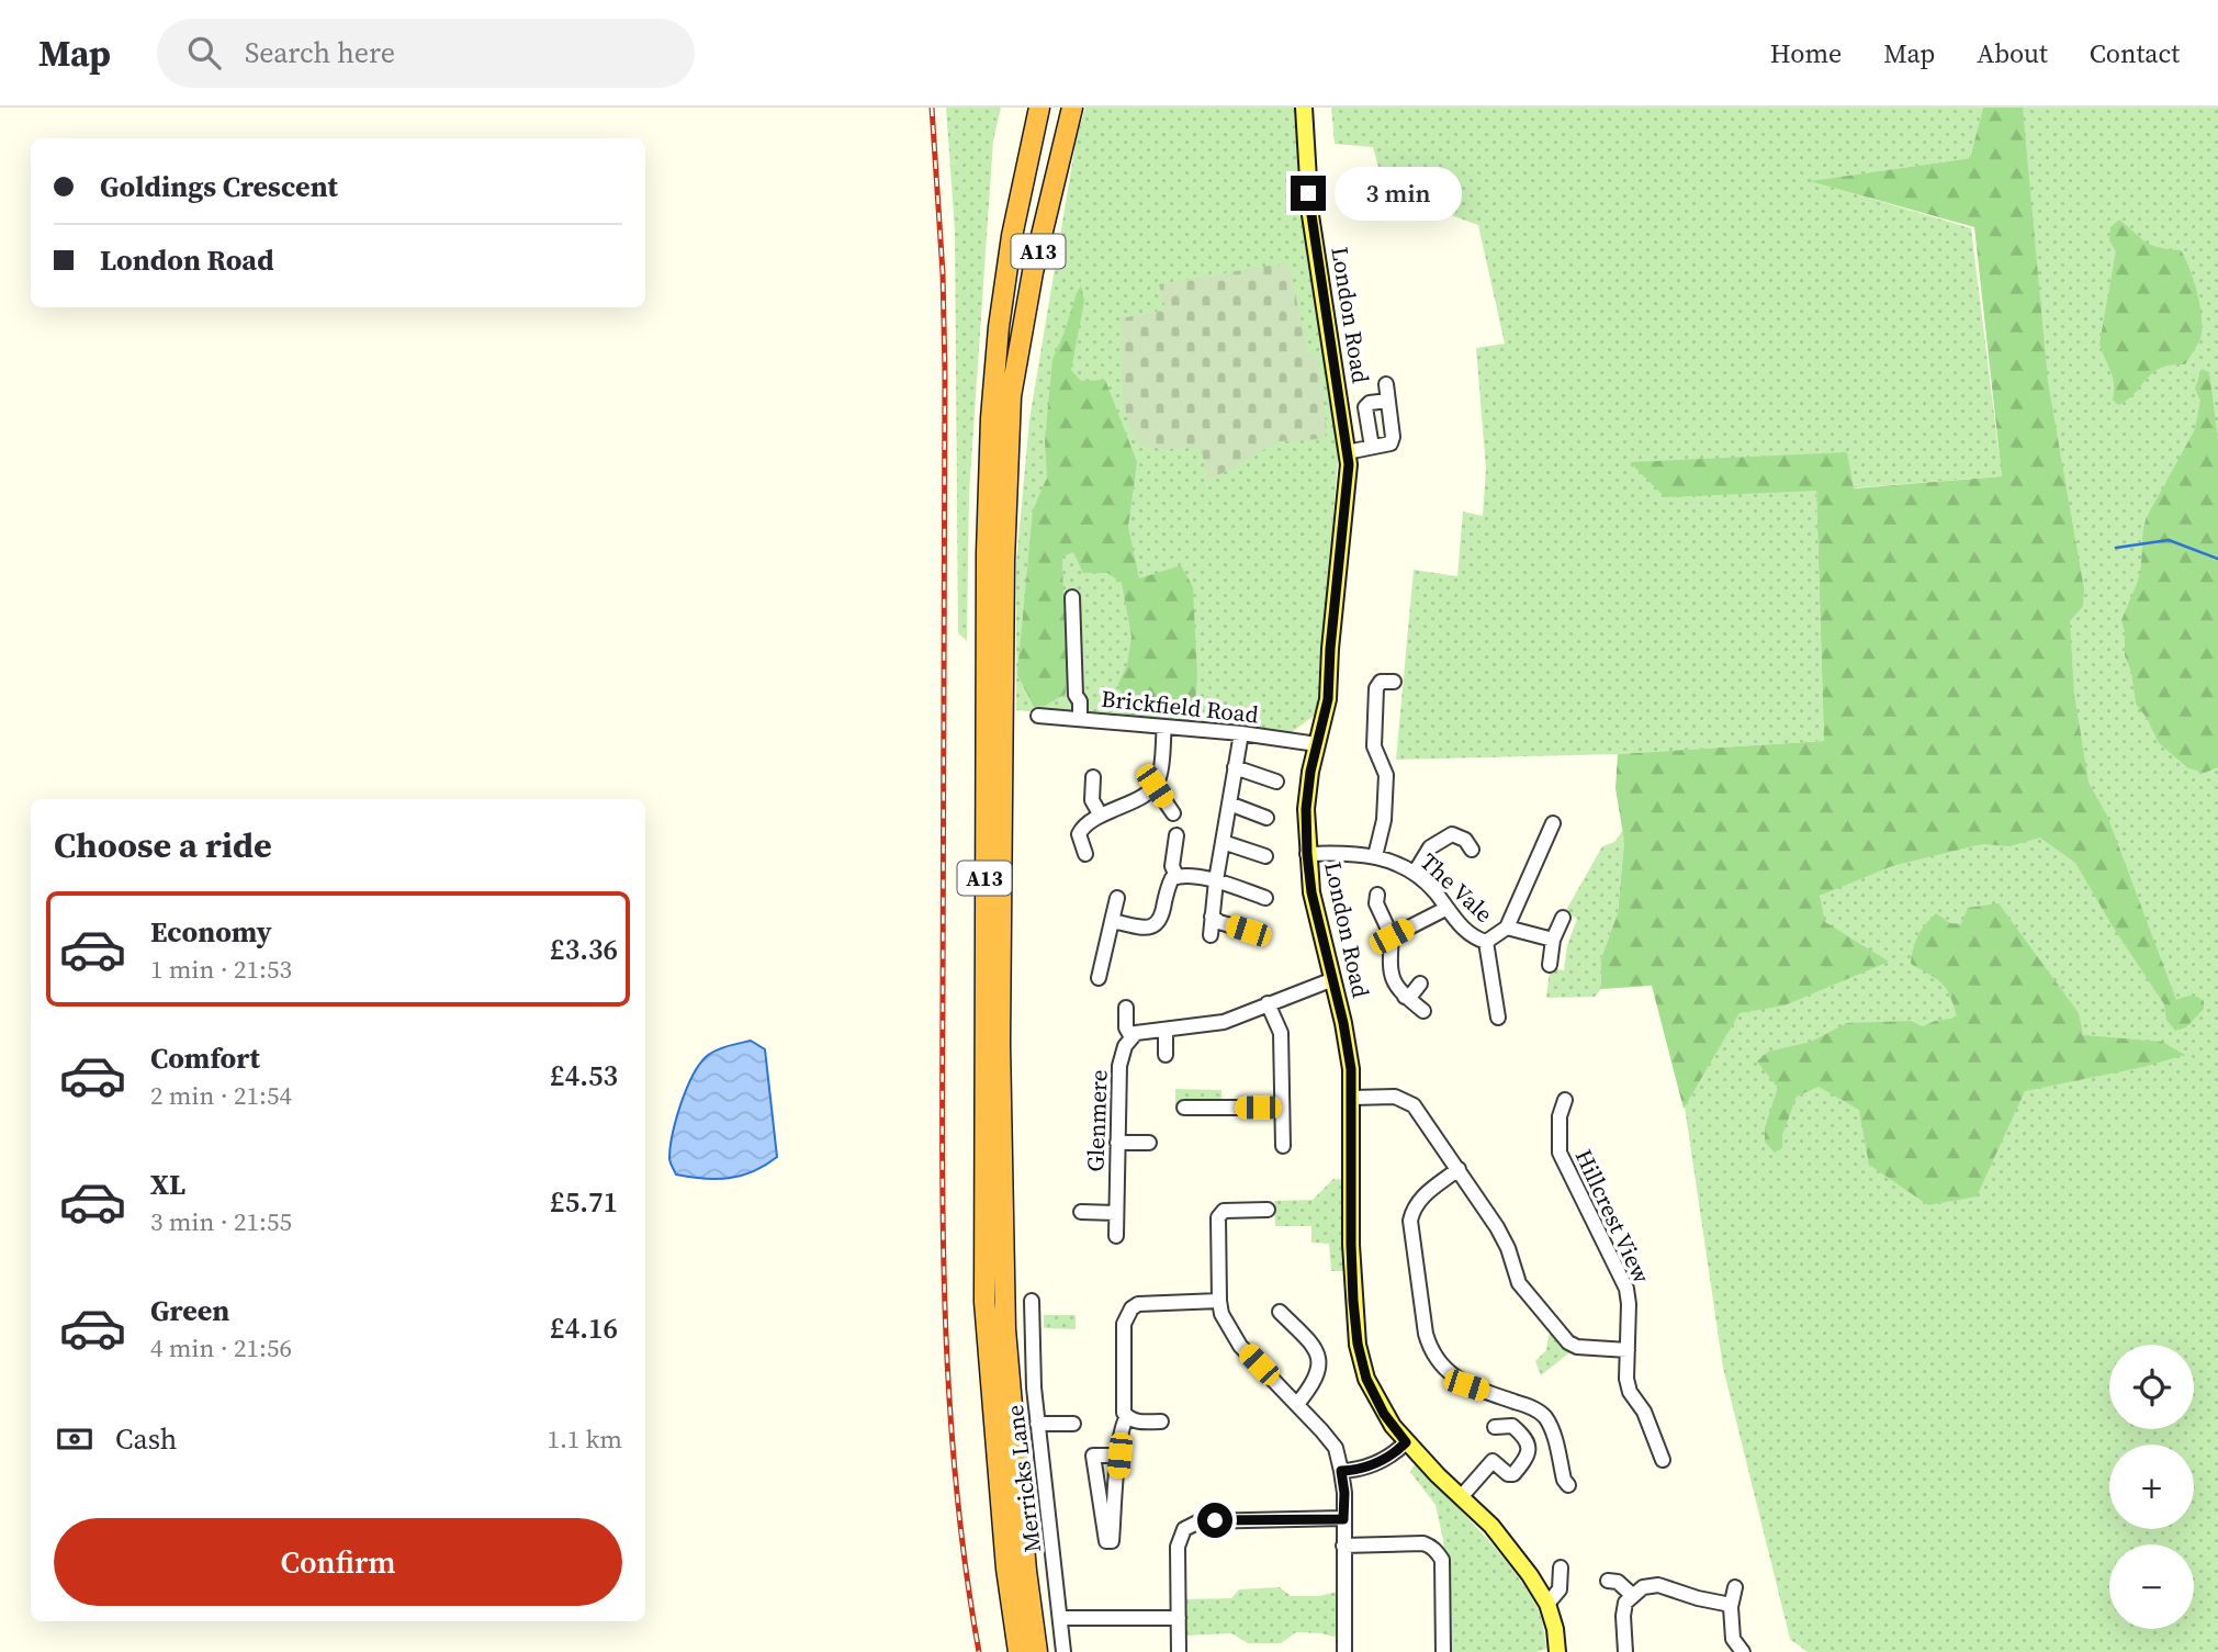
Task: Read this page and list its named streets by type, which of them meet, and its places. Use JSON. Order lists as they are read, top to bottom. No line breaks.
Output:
{"streets":{"highway":["A13"],"main road":["London Road"],"street":["Brickfield Road","The Vale","Glenmere","Hillcrest View","Merricks Lane"]},"crossings":[["London Road","Brickfield Road"],["London Road","The Vale"]],"page":{"header":"Map","search":"Search here","nav":["Home","Map","About","Contact"],"banner":["Goldings Crescent","London Road"],"bubble":"3 min","heading":"Choose a ride","list":[{"name":"Economy","note":"1 min · 21:53","value":"£3.36"},{"name":"Comfort","note":"2 min · 21:54","value":"£4.53"},{"name":"XL","note":"3 min · 21:55","value":"£5.71"},{"name":"Green","note":"4 min · 21:56","value":"£4.16"}],"map_buttons":["+","−"],"pay":["Cash","1.1 km"],"buttons":"Confirm"}}
